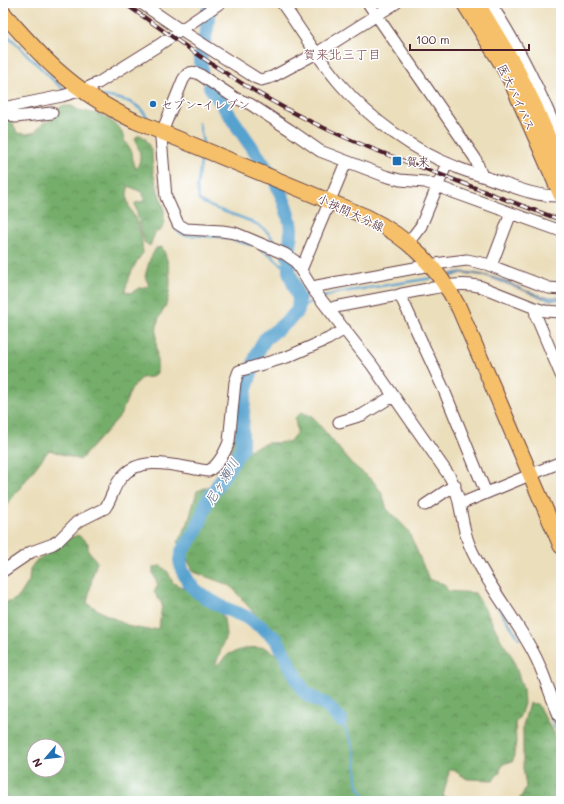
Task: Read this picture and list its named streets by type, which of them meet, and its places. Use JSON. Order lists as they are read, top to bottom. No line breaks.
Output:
{"streets":{"main road":["医大バイパス","小挾間大分線"]},"districts":["賀来北三丁目"],"water":["尼ヶ瀬川"],"places":{"other":["セブン-イレブン"],"transit":["賀来"]},"scale_bar":"100 m","north":"bottom left"}
